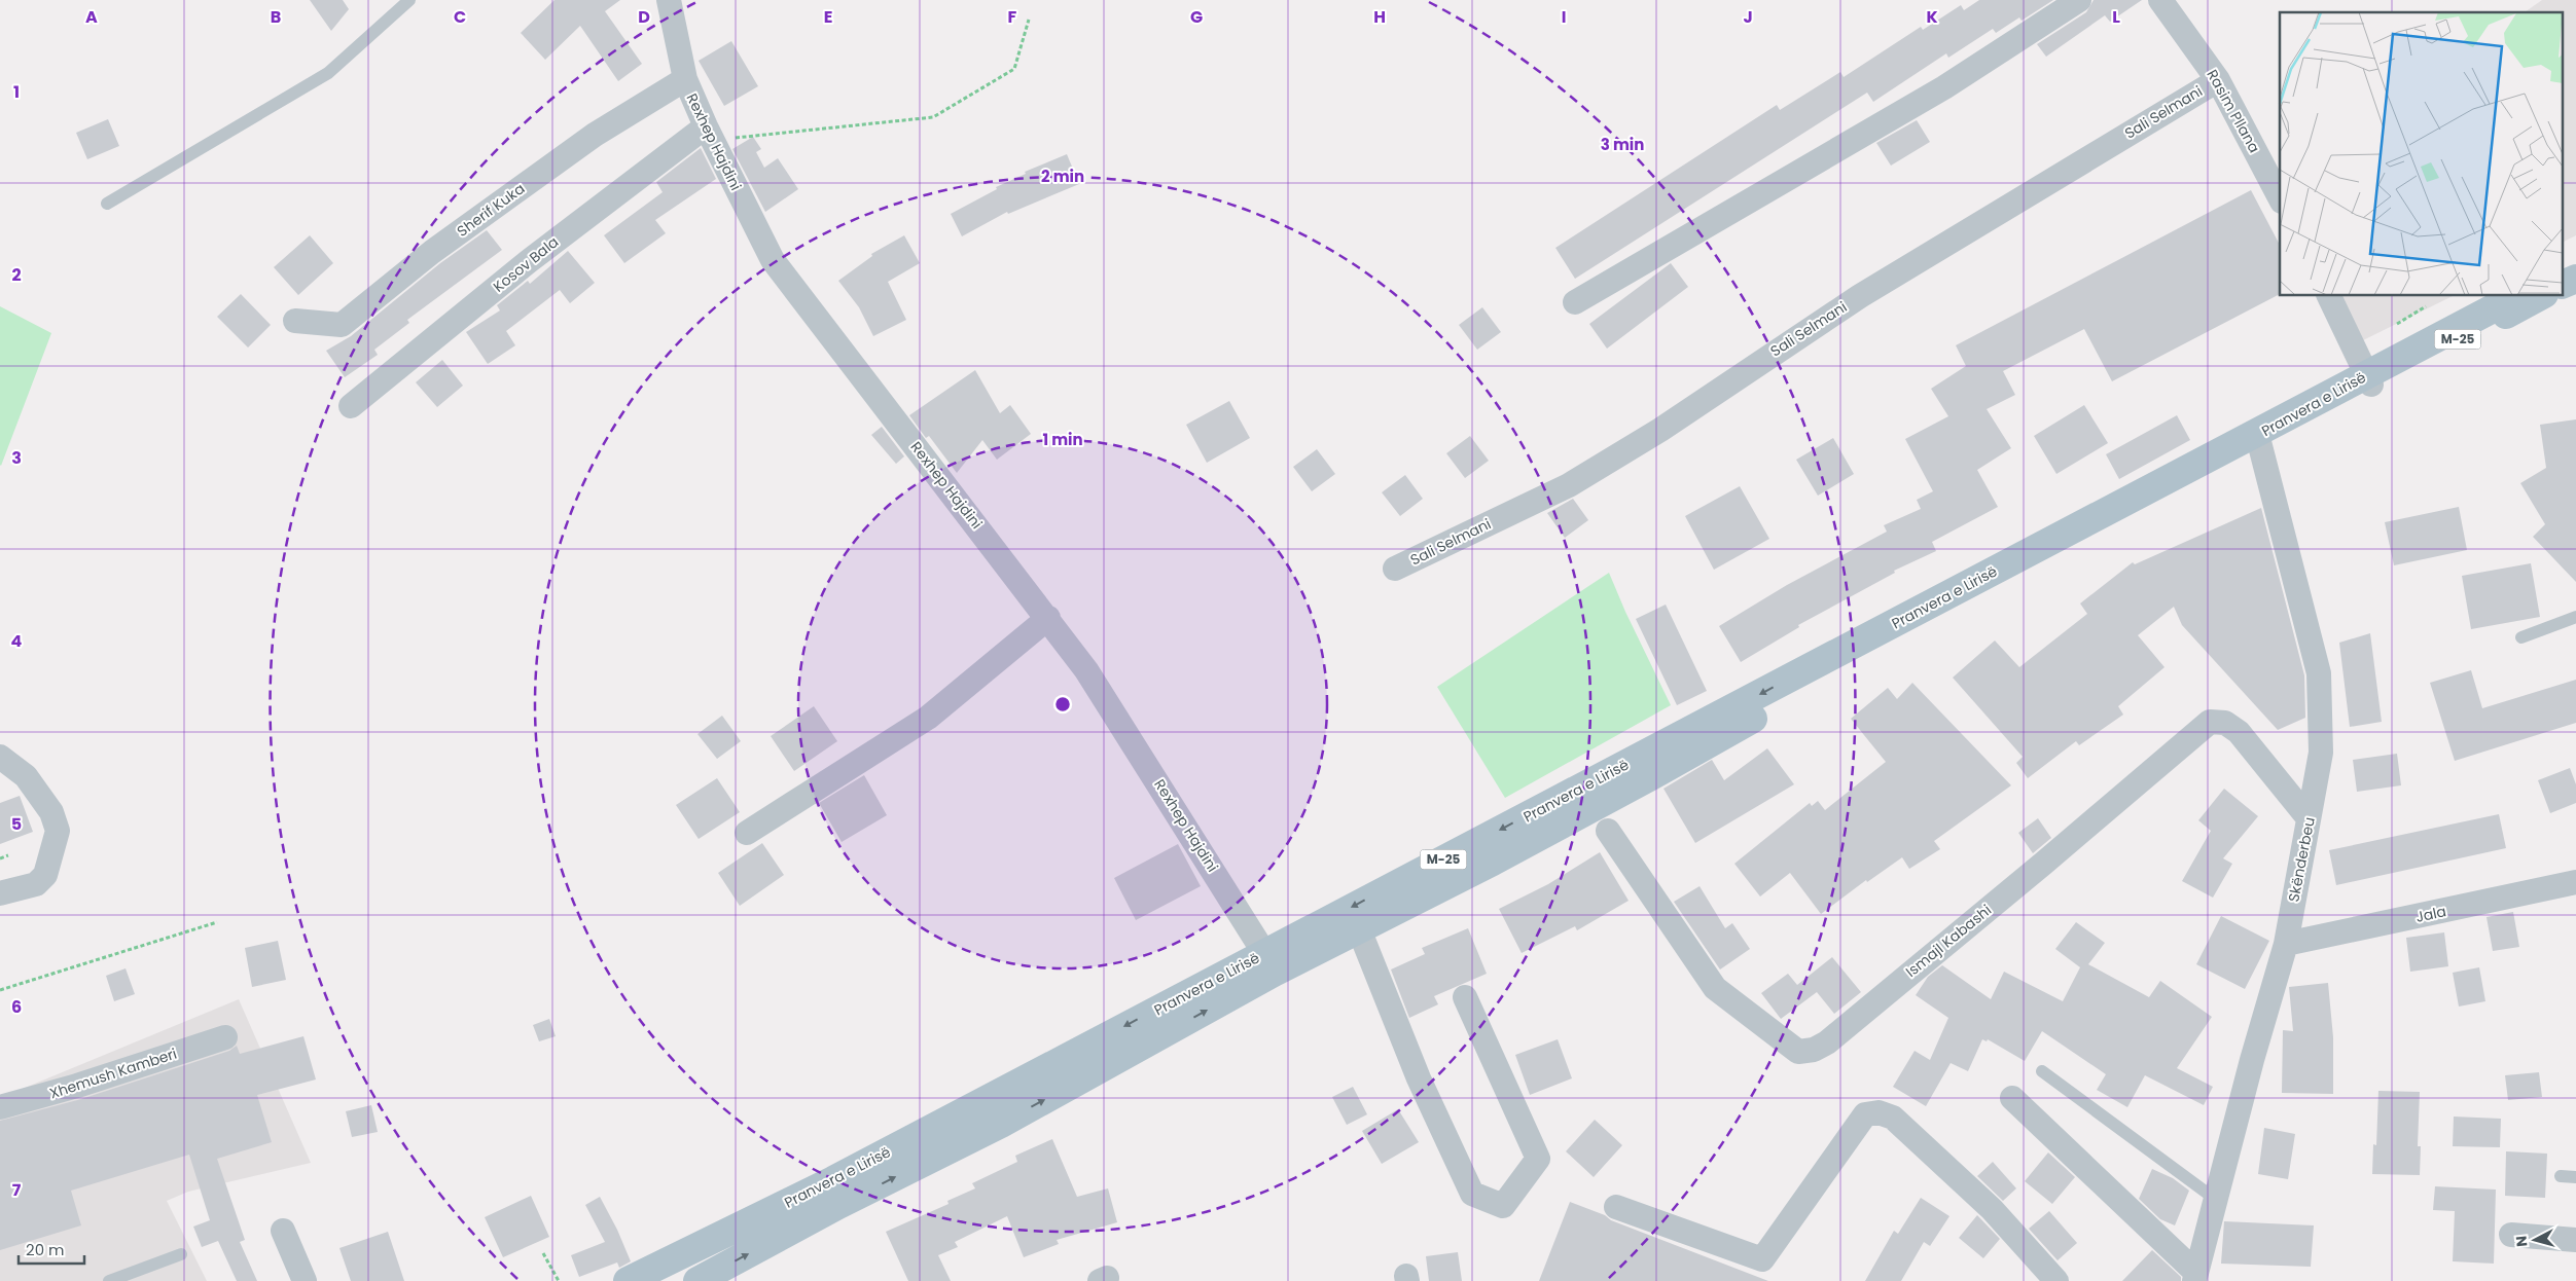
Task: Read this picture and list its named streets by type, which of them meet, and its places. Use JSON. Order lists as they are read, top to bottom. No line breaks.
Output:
{"streets":{"main road":["M-25","Pranvera e Lirisë"],"street":["Rasim Pllana","Sali Selmani","Rexhep Hajdini","Sherif Kuka","Kosov Bala","Skënderbeu","Jala","Ismajl Kabashi","Xhemush Kamberi"]},"crossings":[["Rasim Pllana","Sali Selmani"],["Rexhep Hajdini","Sherif Kuka"],["Rexhep Hajdini","Kosov Bala"],["Rexhep Hajdini","Pranvera e Lirisë"],["Pranvera e Lirisë","Skënderbeu"],["Skënderbeu","Jala"],["Skënderbeu","Ismajl Kabashi"]],"scale_bar":"20 m","north":"left","grid":{"columns":["A","B","C","D","E","F","G","H","I","J","K","L"],"rows":["1","2","3","4","5","6","7"]},"rings":["3 min","2 min","1 min"]}
